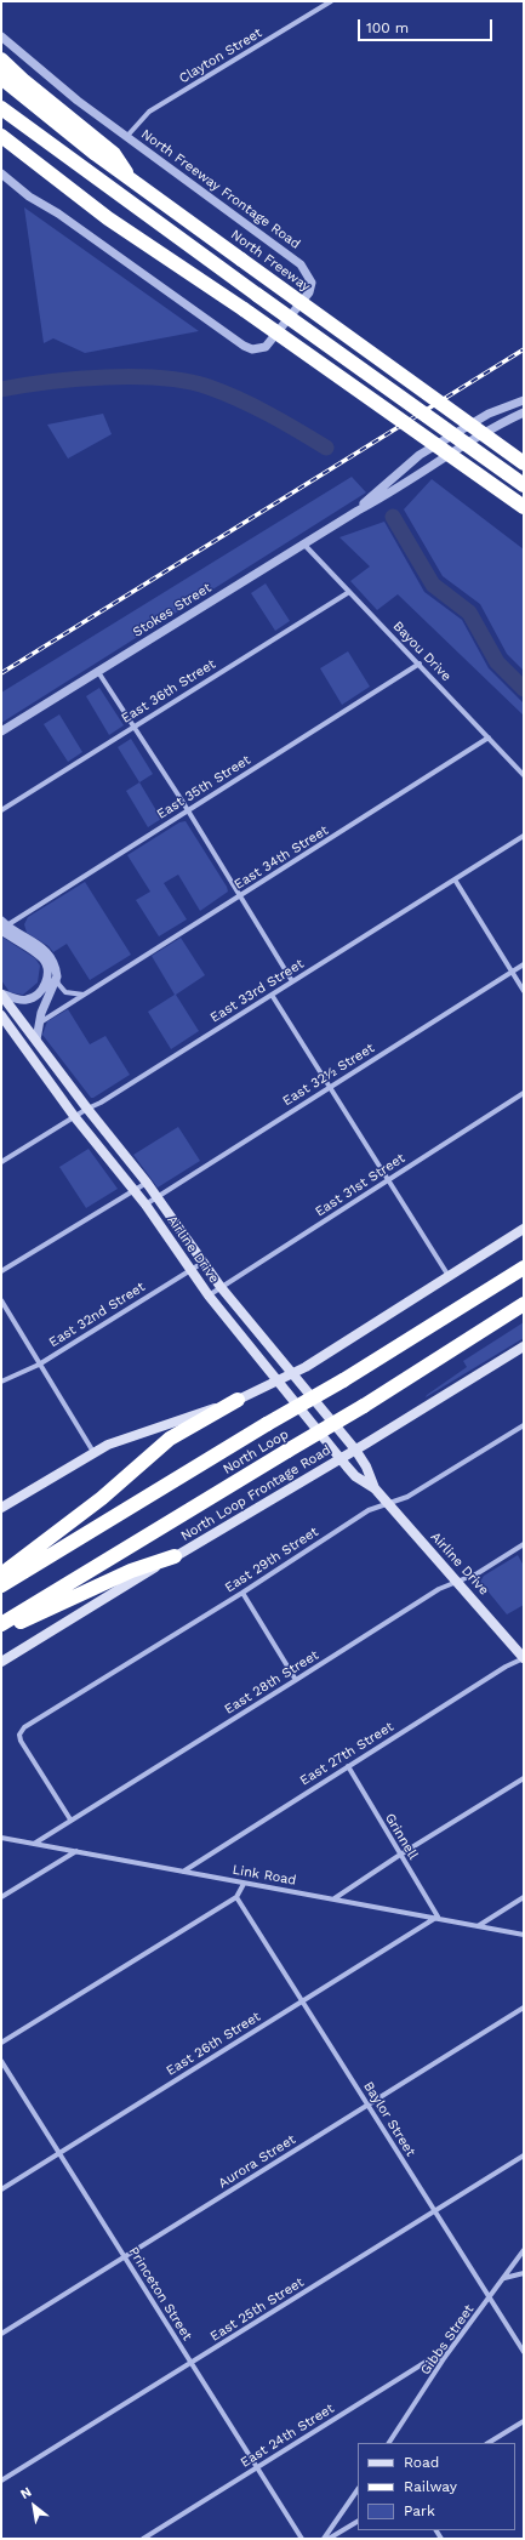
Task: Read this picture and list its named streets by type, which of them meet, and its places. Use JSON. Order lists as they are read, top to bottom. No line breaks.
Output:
{"streets":{"highway":["North Freeway","North Loop"],"main road":["Airline Drive","North Loop Frontage Road"],"street":["Clayton Street","North Freeway Frontage Road","Stokes Street","Bayou Drive","East 36th Street","East 35th Street","East 34th Street","East 33rd Street","East 32½ Street","East 31st Street","East 32nd Street","East 29th Street","East 28th Street","East 27th Street","Grinnell","Link Road","East 26th Street","Baylor Street","Aurora Street","Princeton Street","East 25th Street","Gibbs Street","East 24th Street"]},"crossings":[["Clayton Street","North Freeway Frontage Road"],["Stokes Street","Bayou Drive"],["Bayou Drive","East 36th Street"],["Bayou Drive","East 35th Street"],["Bayou Drive","East 34th Street"],["East 35th Street","Airline Drive"],["East 33rd Street","Airline Drive"],["East 32½ Street","Airline Drive"],["East 31st Street","Airline Drive"],["Airline Drive","East 32nd Street"],["Airline Drive","North Loop Frontage Road"],["Airline Drive","East 29th Street"],["Airline Drive","East 28th Street"],["Airline Drive","East 27th Street"],["East 29th Street","East 28th Street"],["East 28th Street","Link Road"],["East 27th Street","Grinnell"],["East 27th Street","Link Road"],["Grinnell","Link Road"],["Grinnell","East 26th Street"],["Link Road","East 26th Street"],["East 26th Street","Baylor Street"],["East 26th Street","Princeton Street"],["Baylor Street","Aurora Street"],["Baylor Street","East 25th Street"],["Baylor Street","Gibbs Street"],["Aurora Street","Princeton Street"],["Princeton Street","East 25th Street"],["Princeton Street","East 24th Street"],["Gibbs Street","East 24th Street"]],"legend":["Road","Railway","Park"],"scale_bar":"100 m","north":"top left"}
